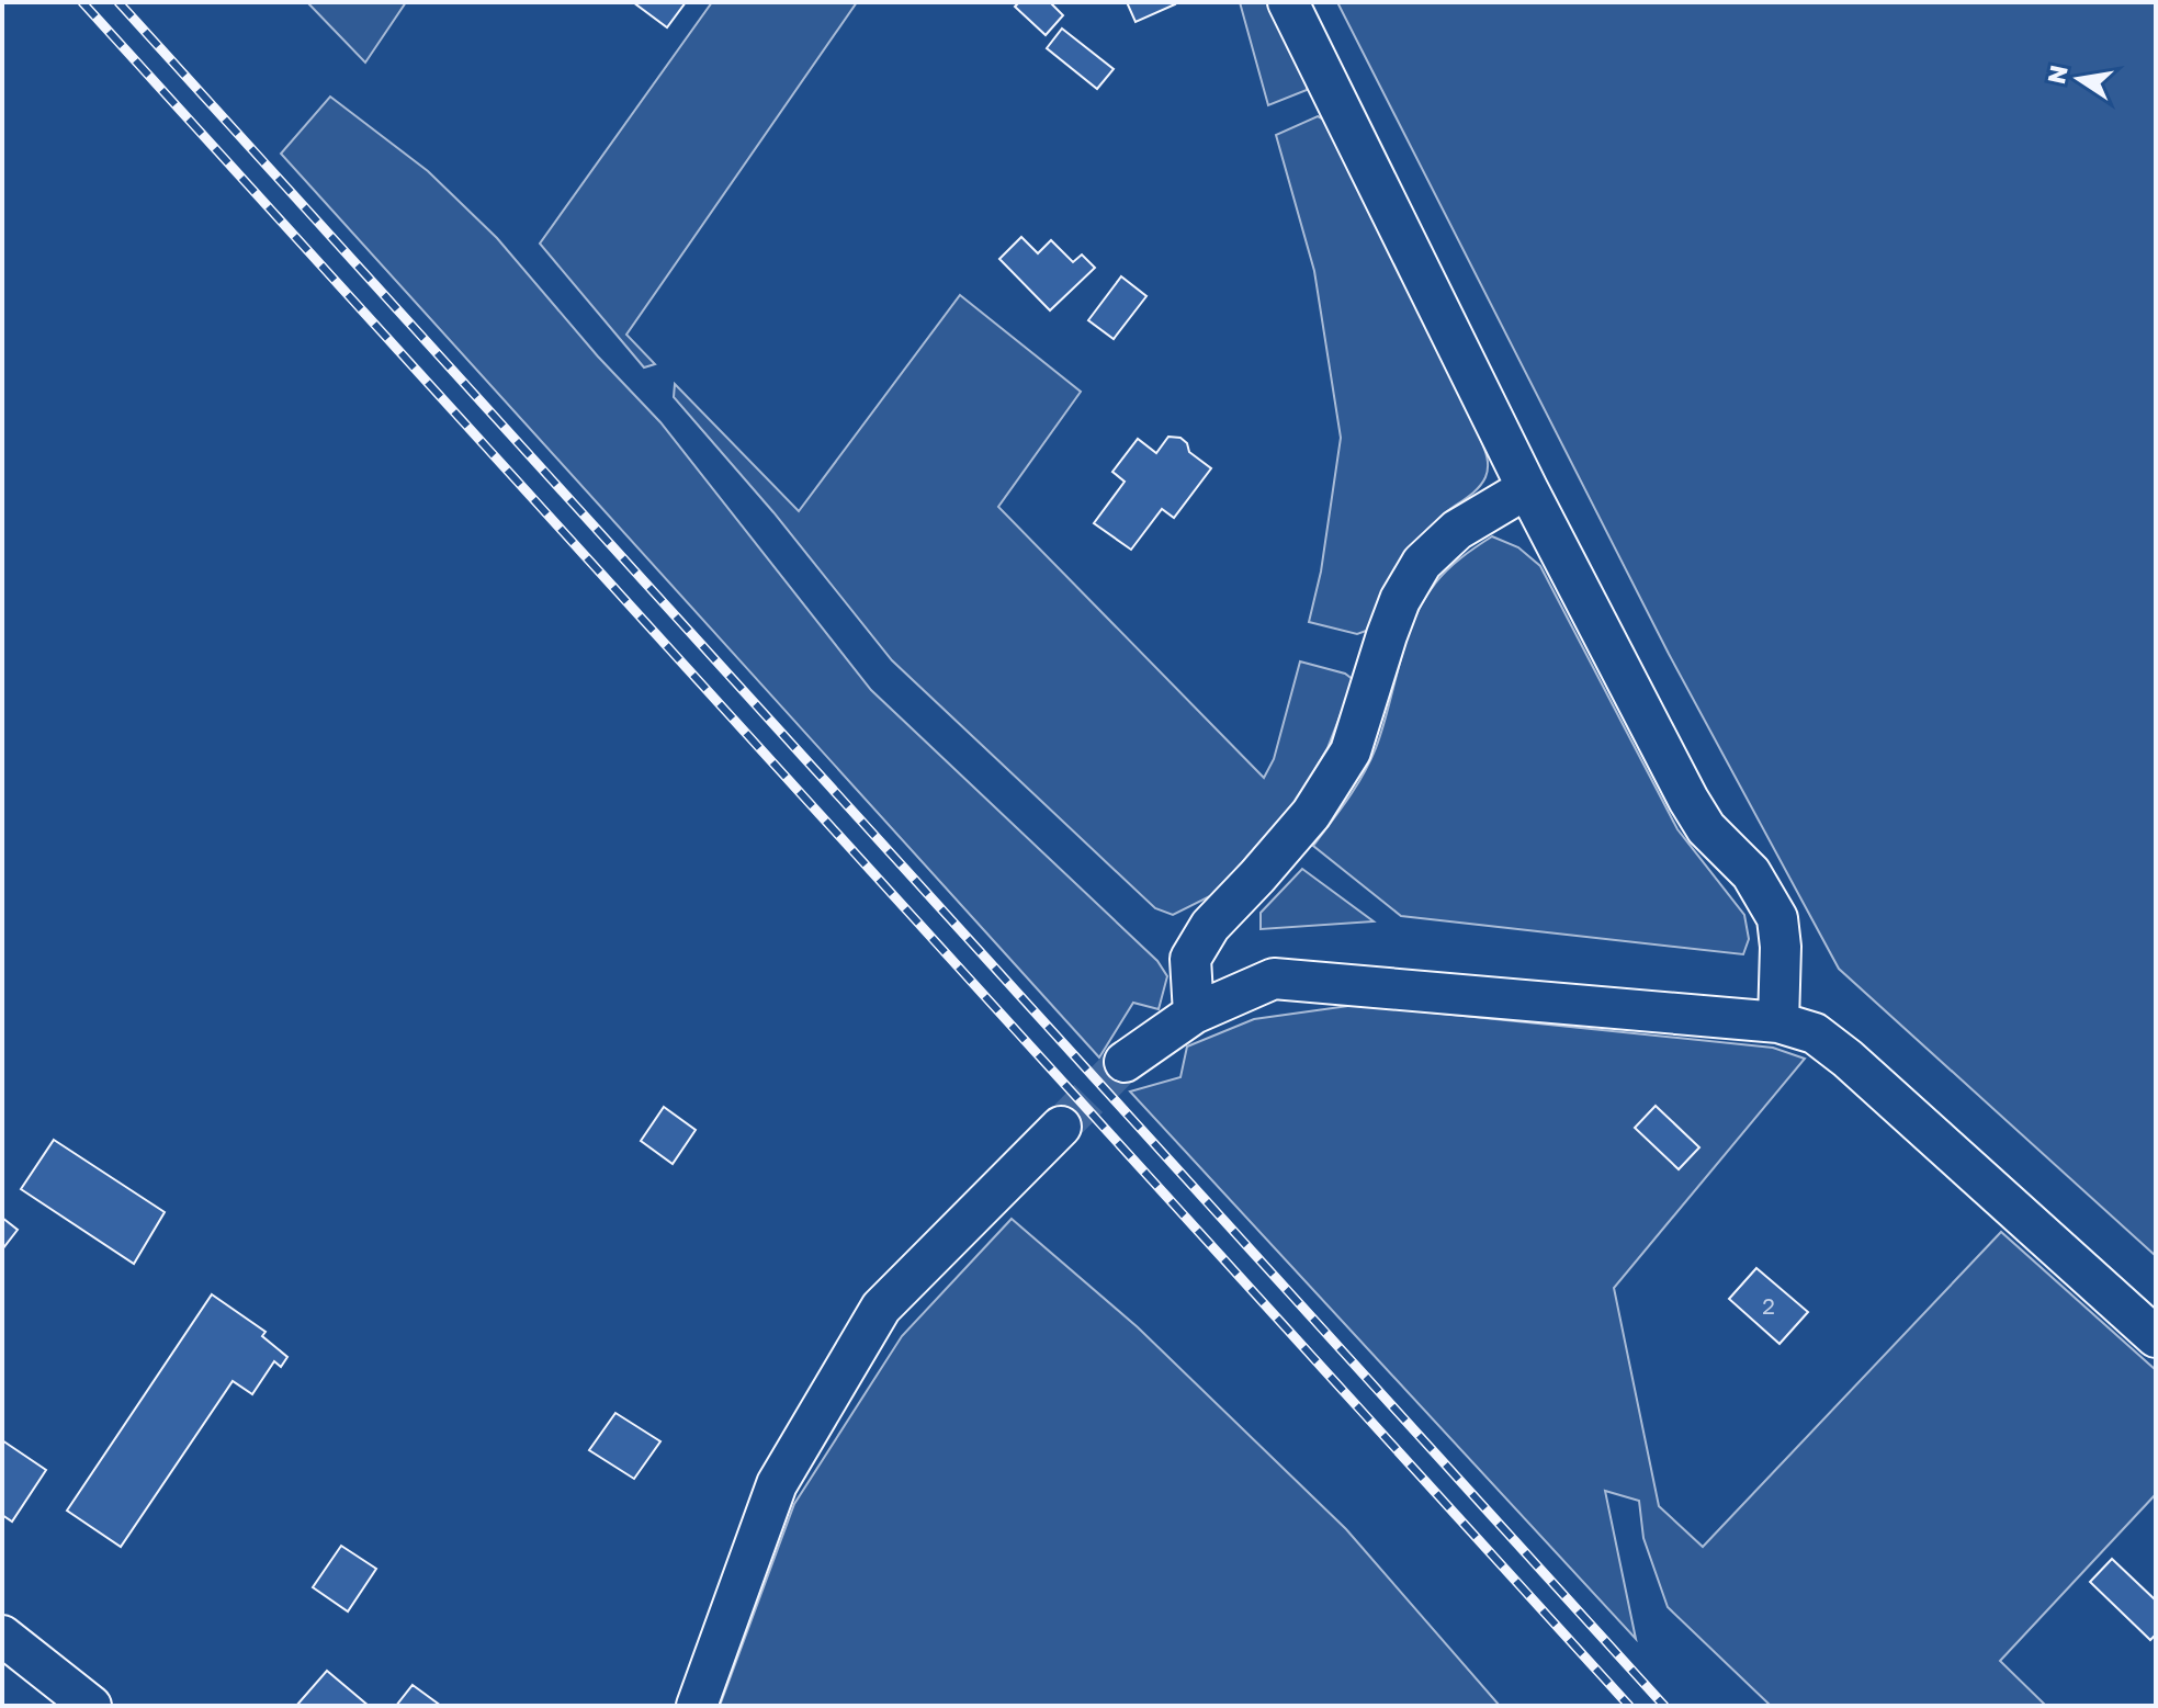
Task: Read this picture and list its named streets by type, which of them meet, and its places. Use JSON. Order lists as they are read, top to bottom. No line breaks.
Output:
{"house_numbers":["2"],"north":"left"}
